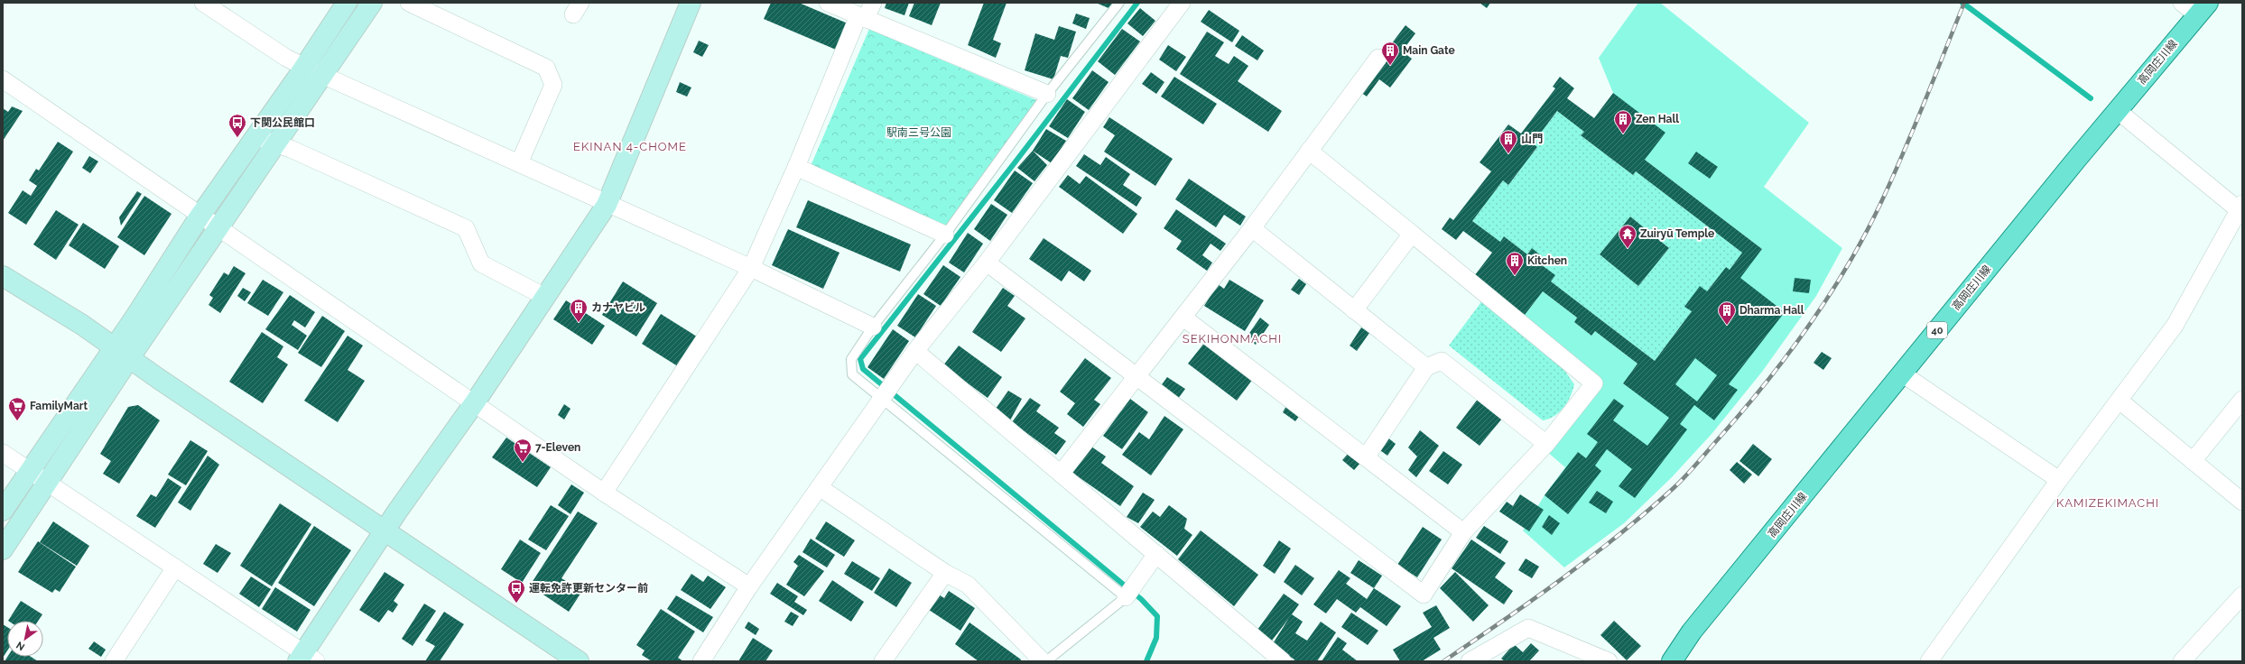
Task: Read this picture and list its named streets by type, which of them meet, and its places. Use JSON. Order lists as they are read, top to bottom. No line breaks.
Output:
{"streets":{"main road":["高岡庄川線","40"]},"districts":["EKINAN 4-CHOME","SEKIHONMACHI","KAMIZEKIMACHI"],"parks":["駅南三号公園"],"places":{"building":["Main Gate","Zen Hall","山門","Kitchen","カナヤビル","Dharma Hall"],"bus stop":["下関公民館口","運転免許更新センター前"],"temple":["Zuiryū Temple"],"supermarket":["FamilyMart","7-Eleven"]},"north":"bottom left"}
